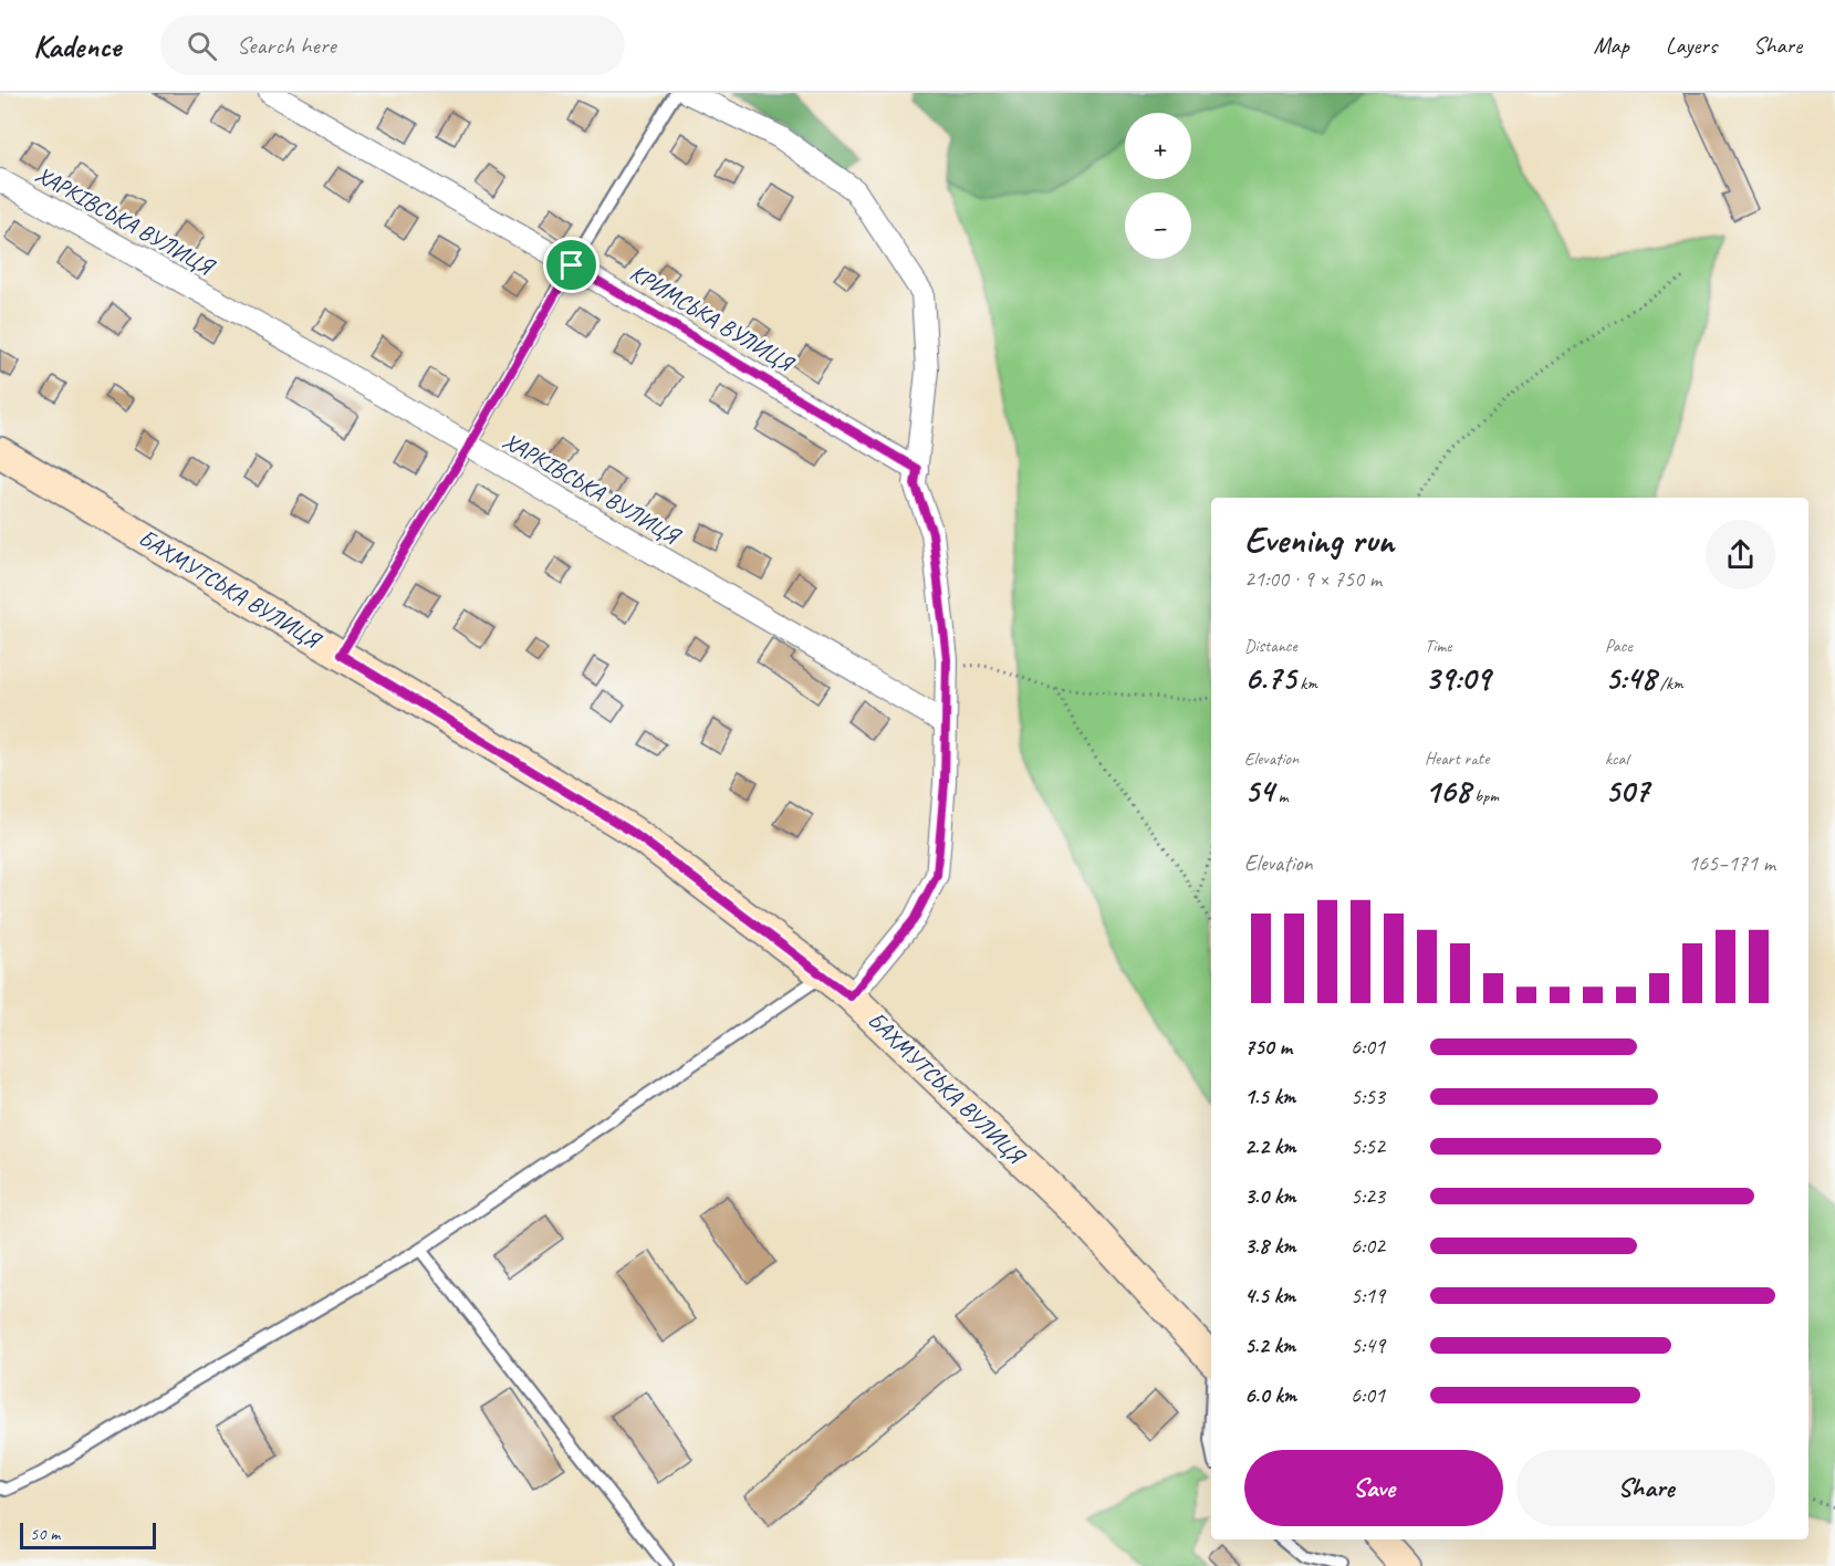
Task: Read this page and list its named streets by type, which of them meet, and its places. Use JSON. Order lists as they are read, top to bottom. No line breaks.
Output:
{"streets":{"main road":["БАХМУТСЬКА ВУЛИЦЯ"],"street":["ХАРКІВСЬКА ВУЛИЦЯ","КРИМСЬКА ВУЛИЦЯ"]},"scale_bar":"50 m","page":{"header":"Kadence","search":"Search here","nav":["Map","Layers","Share"],"map_buttons":["+","−"],"heading":["Evening run","21:00 · 9 × 750 m"],"stats":[["Distance","6.75 km"],["Time","39:09"],["Pace","5:48 /km"],["Elevation","54 m"],["Heart rate","168 bpm"],["kcal","507"]],"chart":["Elevation","165–171 m"],"list":[{"name":"750 m","note":"6:01"},{"name":"1.5 km","note":"5:53"},{"name":"2.2 km","note":"5:52"},{"name":"3.0 km","note":"5:23"},{"name":"3.8 km","note":"6:02"},{"name":"4.5 km","note":"5:19"},{"name":"5.2 km","note":"5:49"},{"name":"6.0 km","note":"6:01"}],"buttons":["Save","Share"],"scale":"50 m"}}
